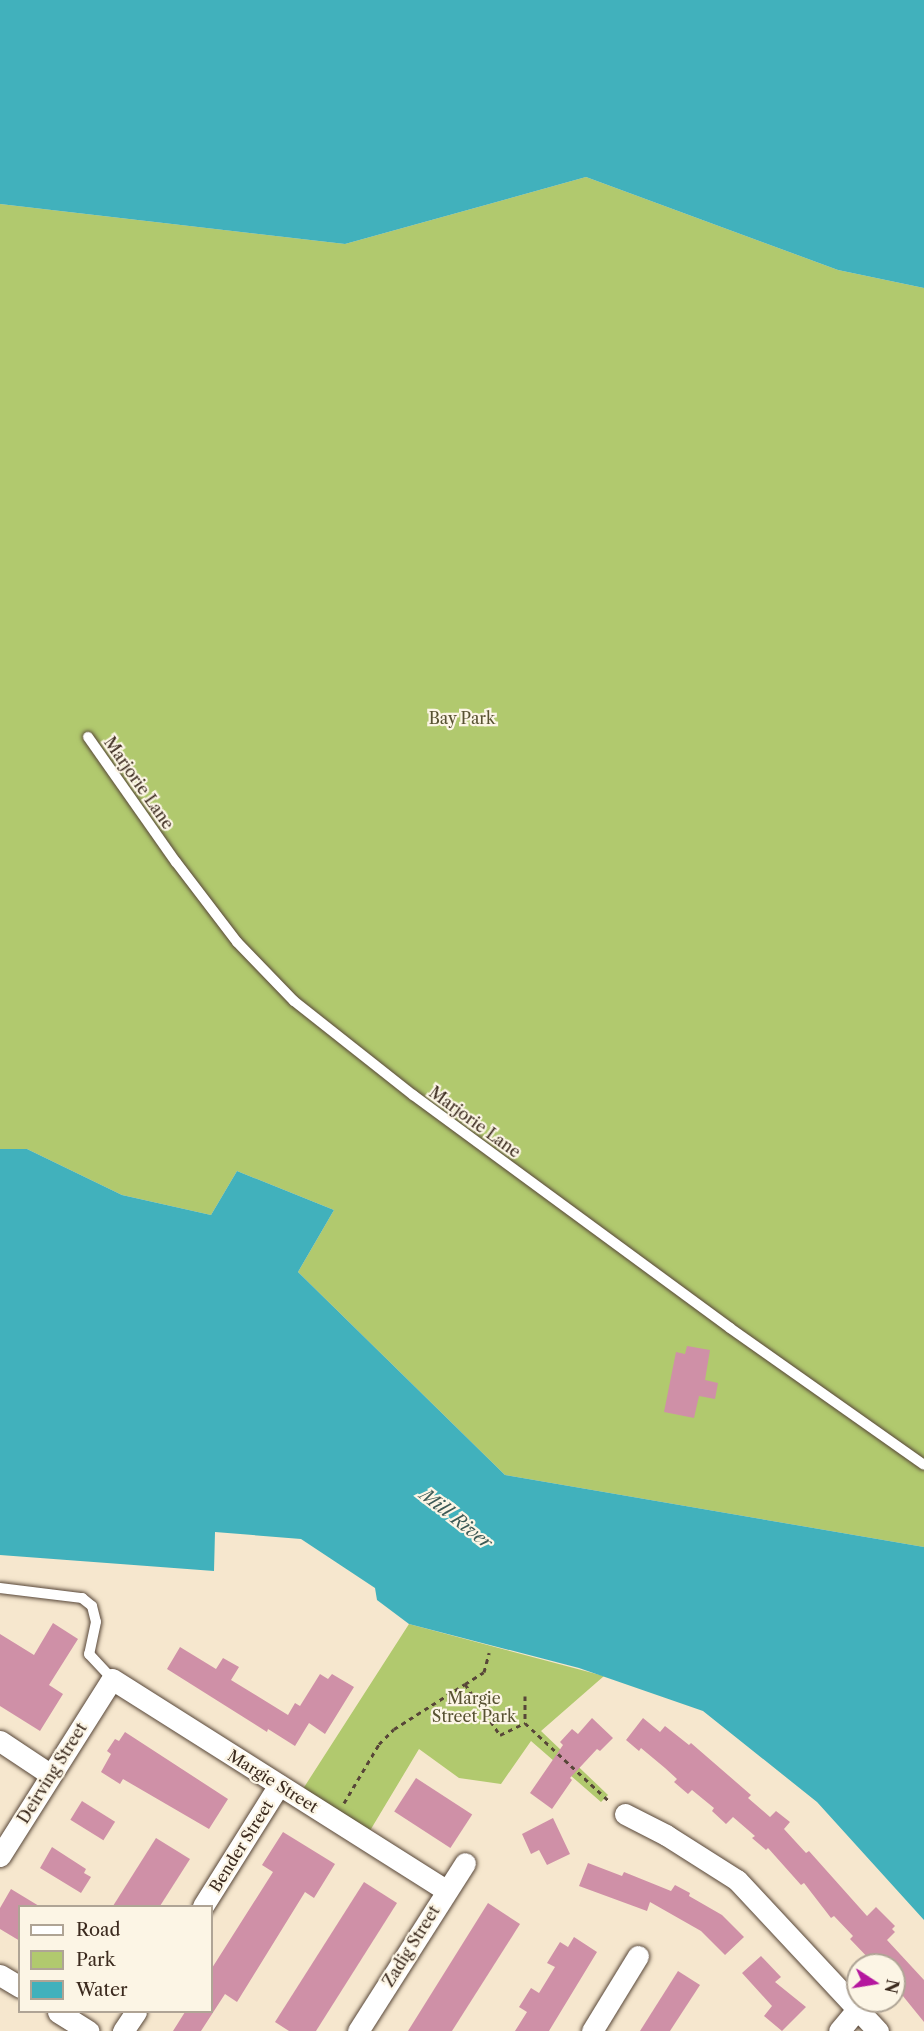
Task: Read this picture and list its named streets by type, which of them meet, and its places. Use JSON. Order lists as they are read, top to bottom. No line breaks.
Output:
{"streets":{"street":["Deirving Street","Margie Street","Bender Street","Zadig Street"],"lane":["Marjorie Lane"]},"crossings":[["Deirving Street","Margie Street"],["Margie Street","Bender Street"],["Margie Street","Zadig Street"]],"water":["Mill River"],"parks":["Bay Park","Margie Street Park"],"legend":["Road","Park","Water"],"north":"right"}
